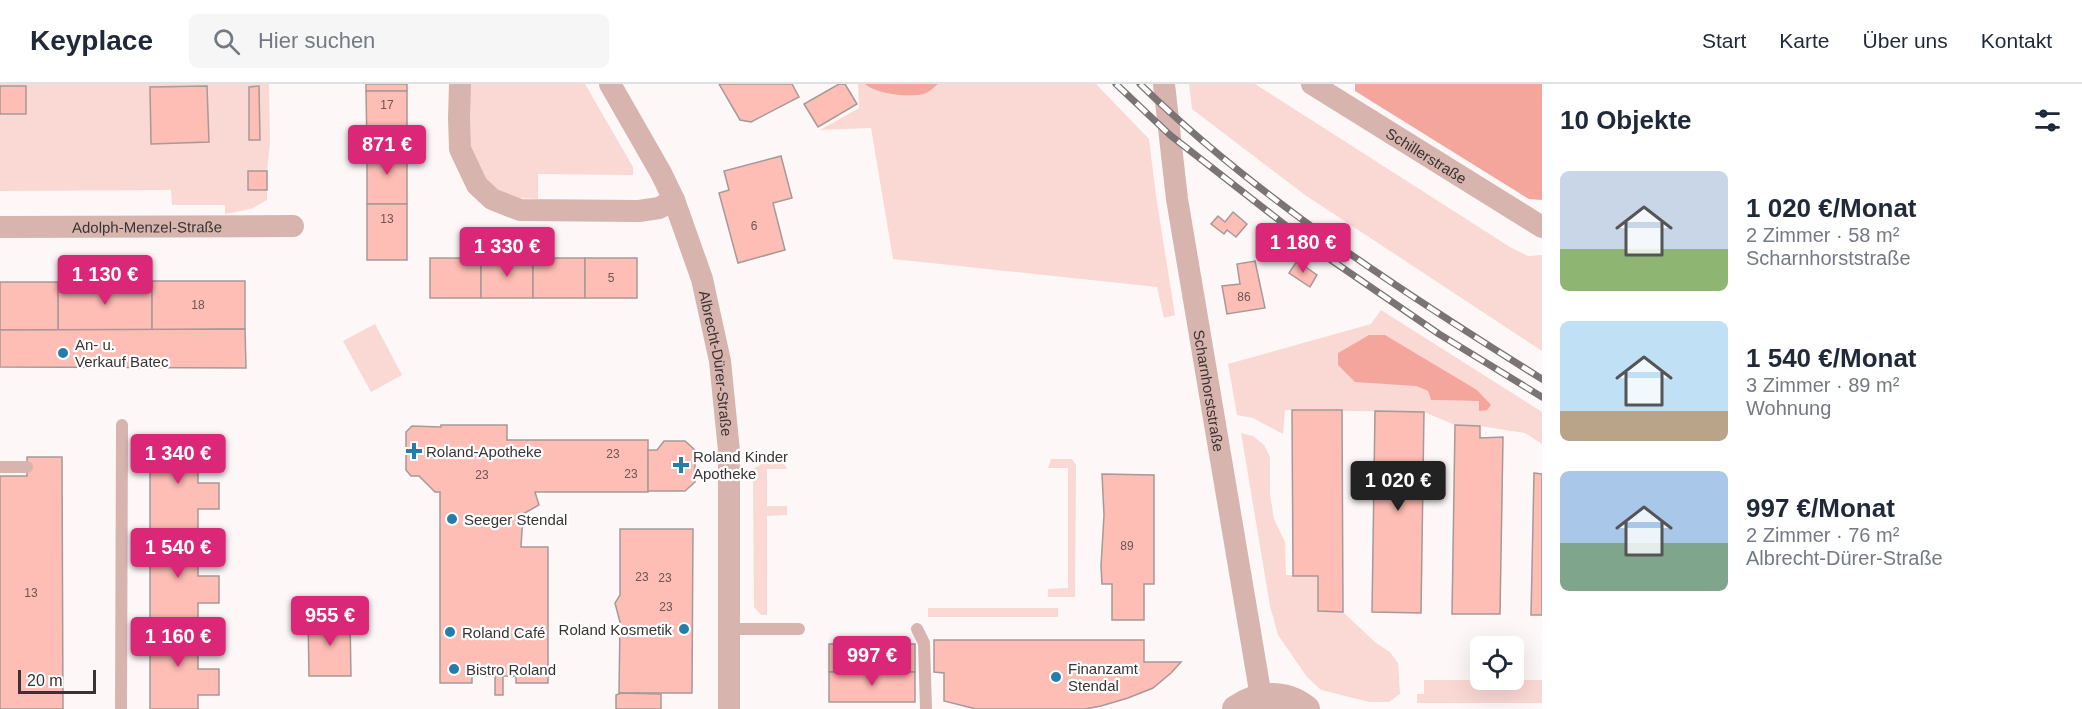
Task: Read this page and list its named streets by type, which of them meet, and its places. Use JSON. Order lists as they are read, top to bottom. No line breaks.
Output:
{"streets":{"street":["Schillerstraße","Adolph-Menzel-Straße","Albrecht-Dürer-Straße","Scharnhorststraße"]},"places":{"other":["An- u. Verkauf Batec","Seeger Stendal","Roland Kosmetik","Roland Café","Bistro Roland","Finanzamt Stendal"],"health":["Roland-Apotheke","Roland Kinder Apotheke"]},"house_numbers":["17","13","6","5","86","18","23","23","23","89","23","23","13","23"],"scale_bar":"20 m","page":{"header":"Keyplace","search":"Hier suchen","nav":["Start","Karte","Über uns","Kontakt"],"heading":"10 Objekte","price":["871 €","1 180 €","1 330 €","1 130 €","1 340 €","1 020 €","1 540 €","955 €","1 160 €","997 €"],"list":[{"name":"1 020 €/Monat","note":"2 Zimmer · 58 m² · Scharnhorststraße"},{"name":"1 540 €/Monat","note":"3 Zimmer · 89 m² · Wohnung"},{"name":"997 €/Monat","note":"2 Zimmer · 76 m² · Albrecht-Dürer-Straße"}],"scale":"20 m"}}
